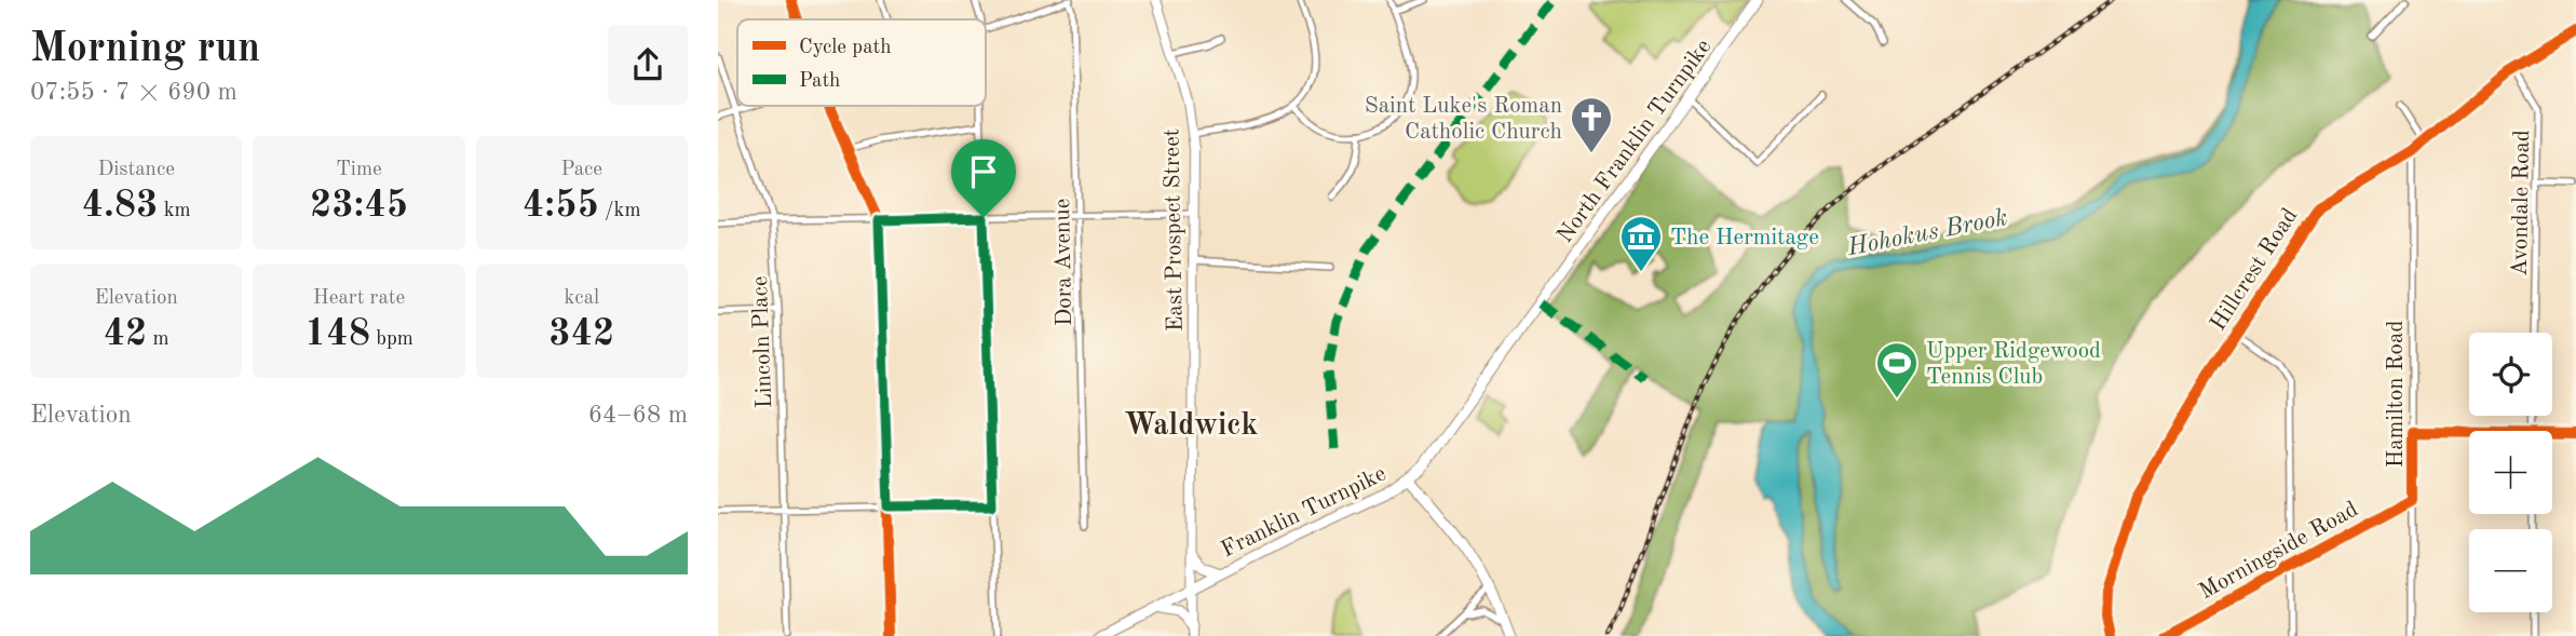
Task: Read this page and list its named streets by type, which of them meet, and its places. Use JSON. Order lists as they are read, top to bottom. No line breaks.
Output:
{"streets":{"main road":["North Franklin Turnpike","Franklin Turnpike"],"street":["Avondale Road","East Prospect Street","Dora Avenue","Hillcrest Road","Lincoln Place","Hamilton Road","Morningside Road"]},"crossings":[["North Franklin Turnpike","Franklin Turnpike"],["Avondale Road","Hillcrest Road"],["East Prospect Street","Franklin Turnpike"],["Hillcrest Road","Hamilton Road"],["Hamilton Road","Morningside Road"]],"districts":["Waldwick"],"water":["Hohokus Brook"],"places":{"church":["Saint Luke's Roman Catholic Church"],"museum":["The Hermitage"],"sports":["Upper Ridgewood Tennis Club"]},"legend":["Cycle path","Path"],"page":{"heading":["Morning run","07:55 · 7 × 690 m"],"stats":[["Distance","4.83 km"],["Time","23:45"],["Pace","4:55 /km"],["Elevation","42 m"],["Heart rate","148 bpm"],["kcal","342"]],"map_buttons":["+","−"],"chart":["Elevation","64–68 m"]}}
